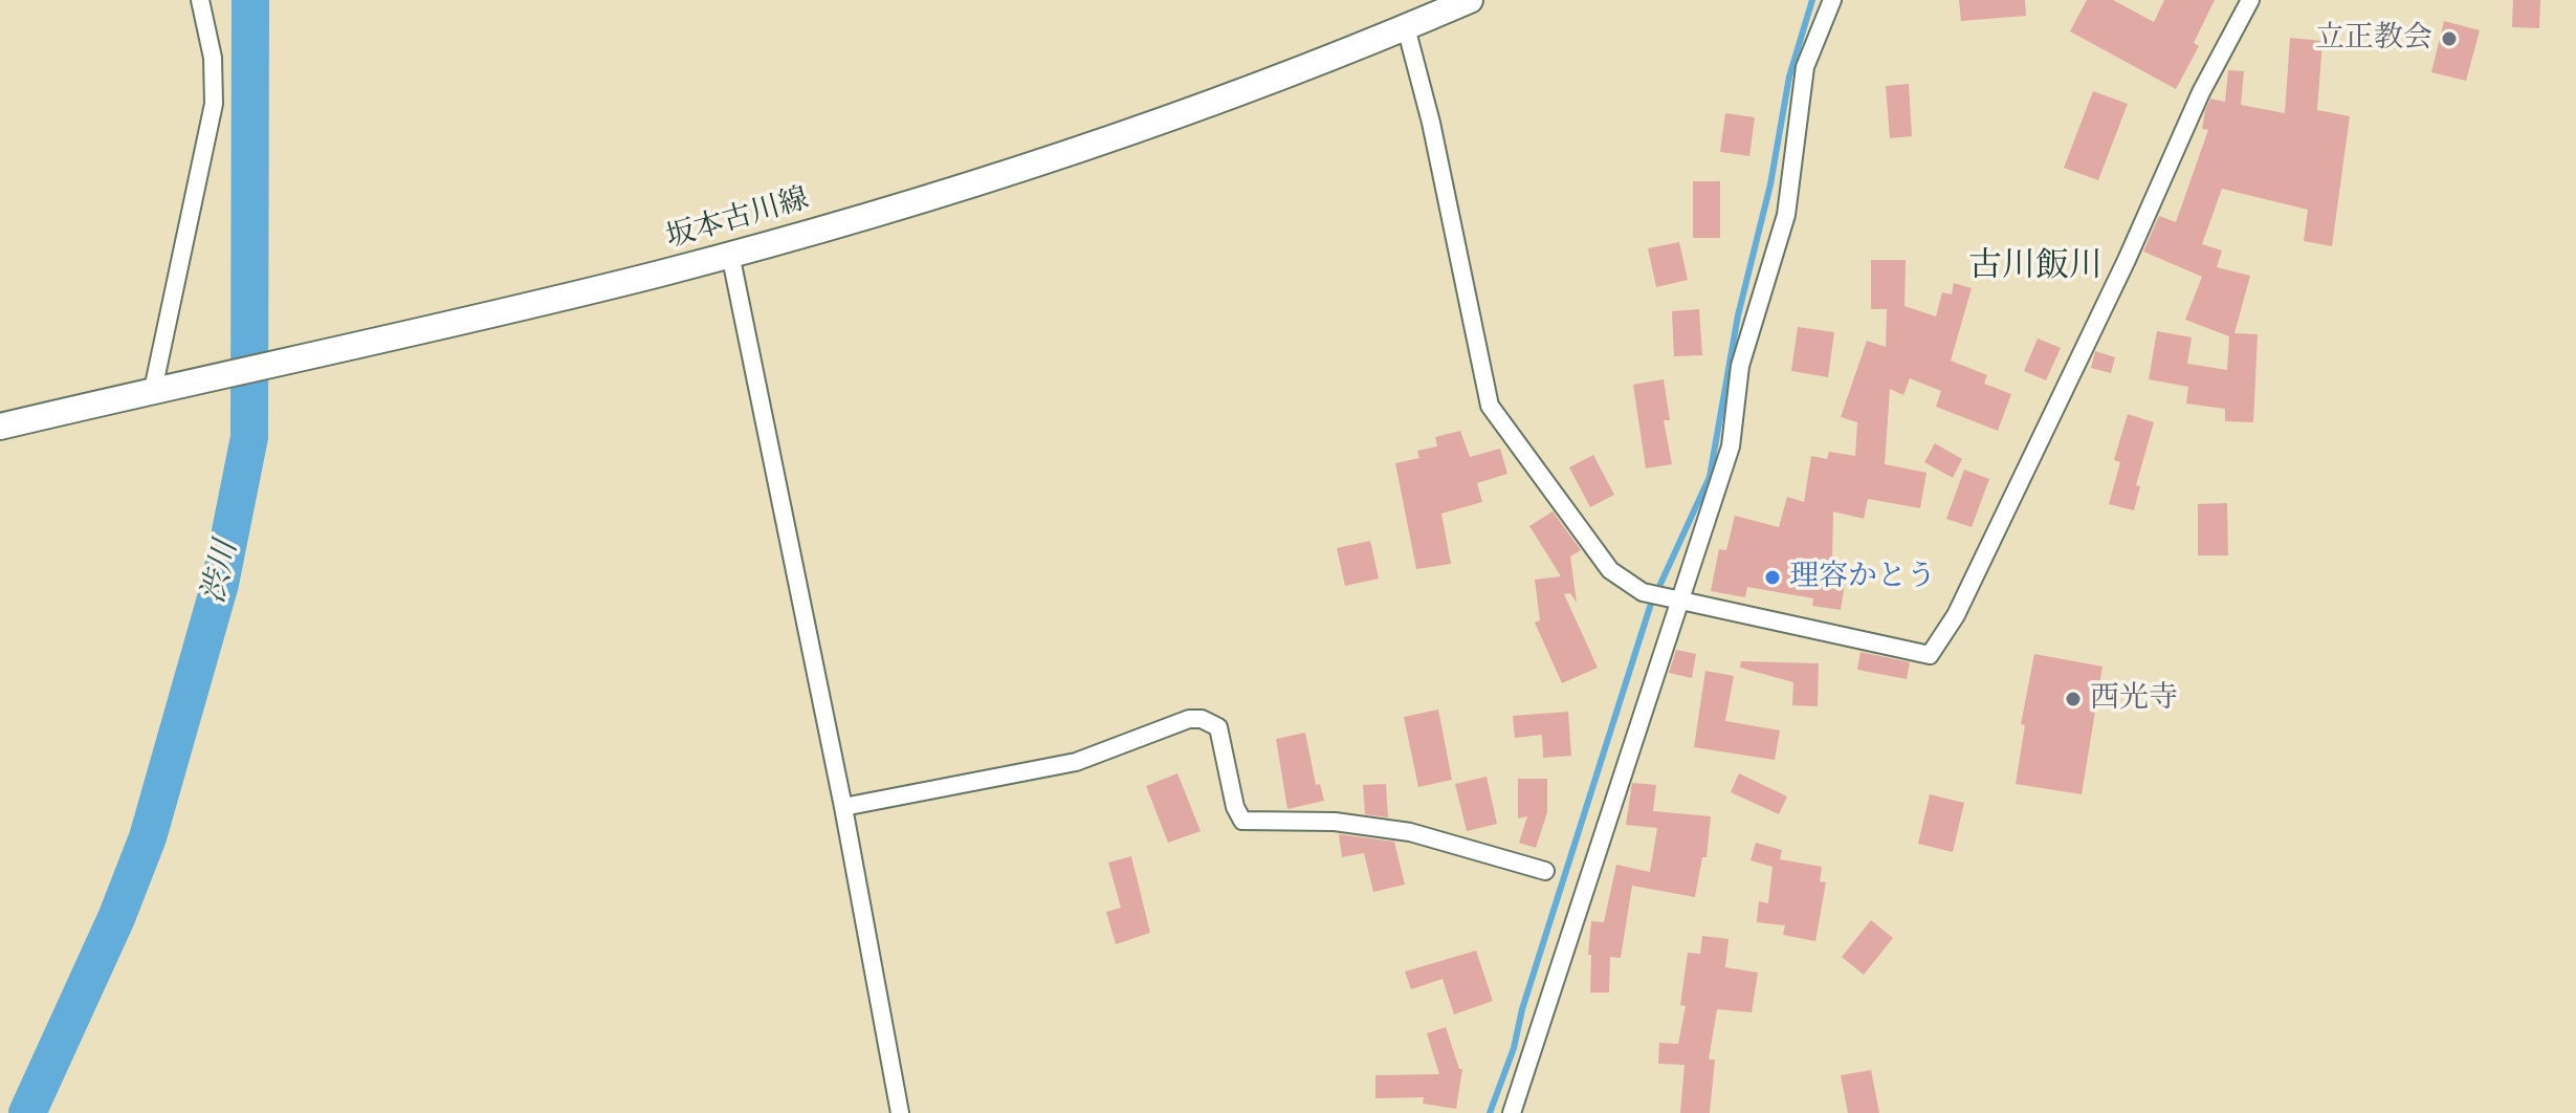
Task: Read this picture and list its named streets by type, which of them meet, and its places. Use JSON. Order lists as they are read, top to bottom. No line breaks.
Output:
{"streets":{"main road":["坂本古川線"]},"districts":["古川飯川"],"water":["渋川"],"places":["立正教会","理容かとう","西光寺"]}
